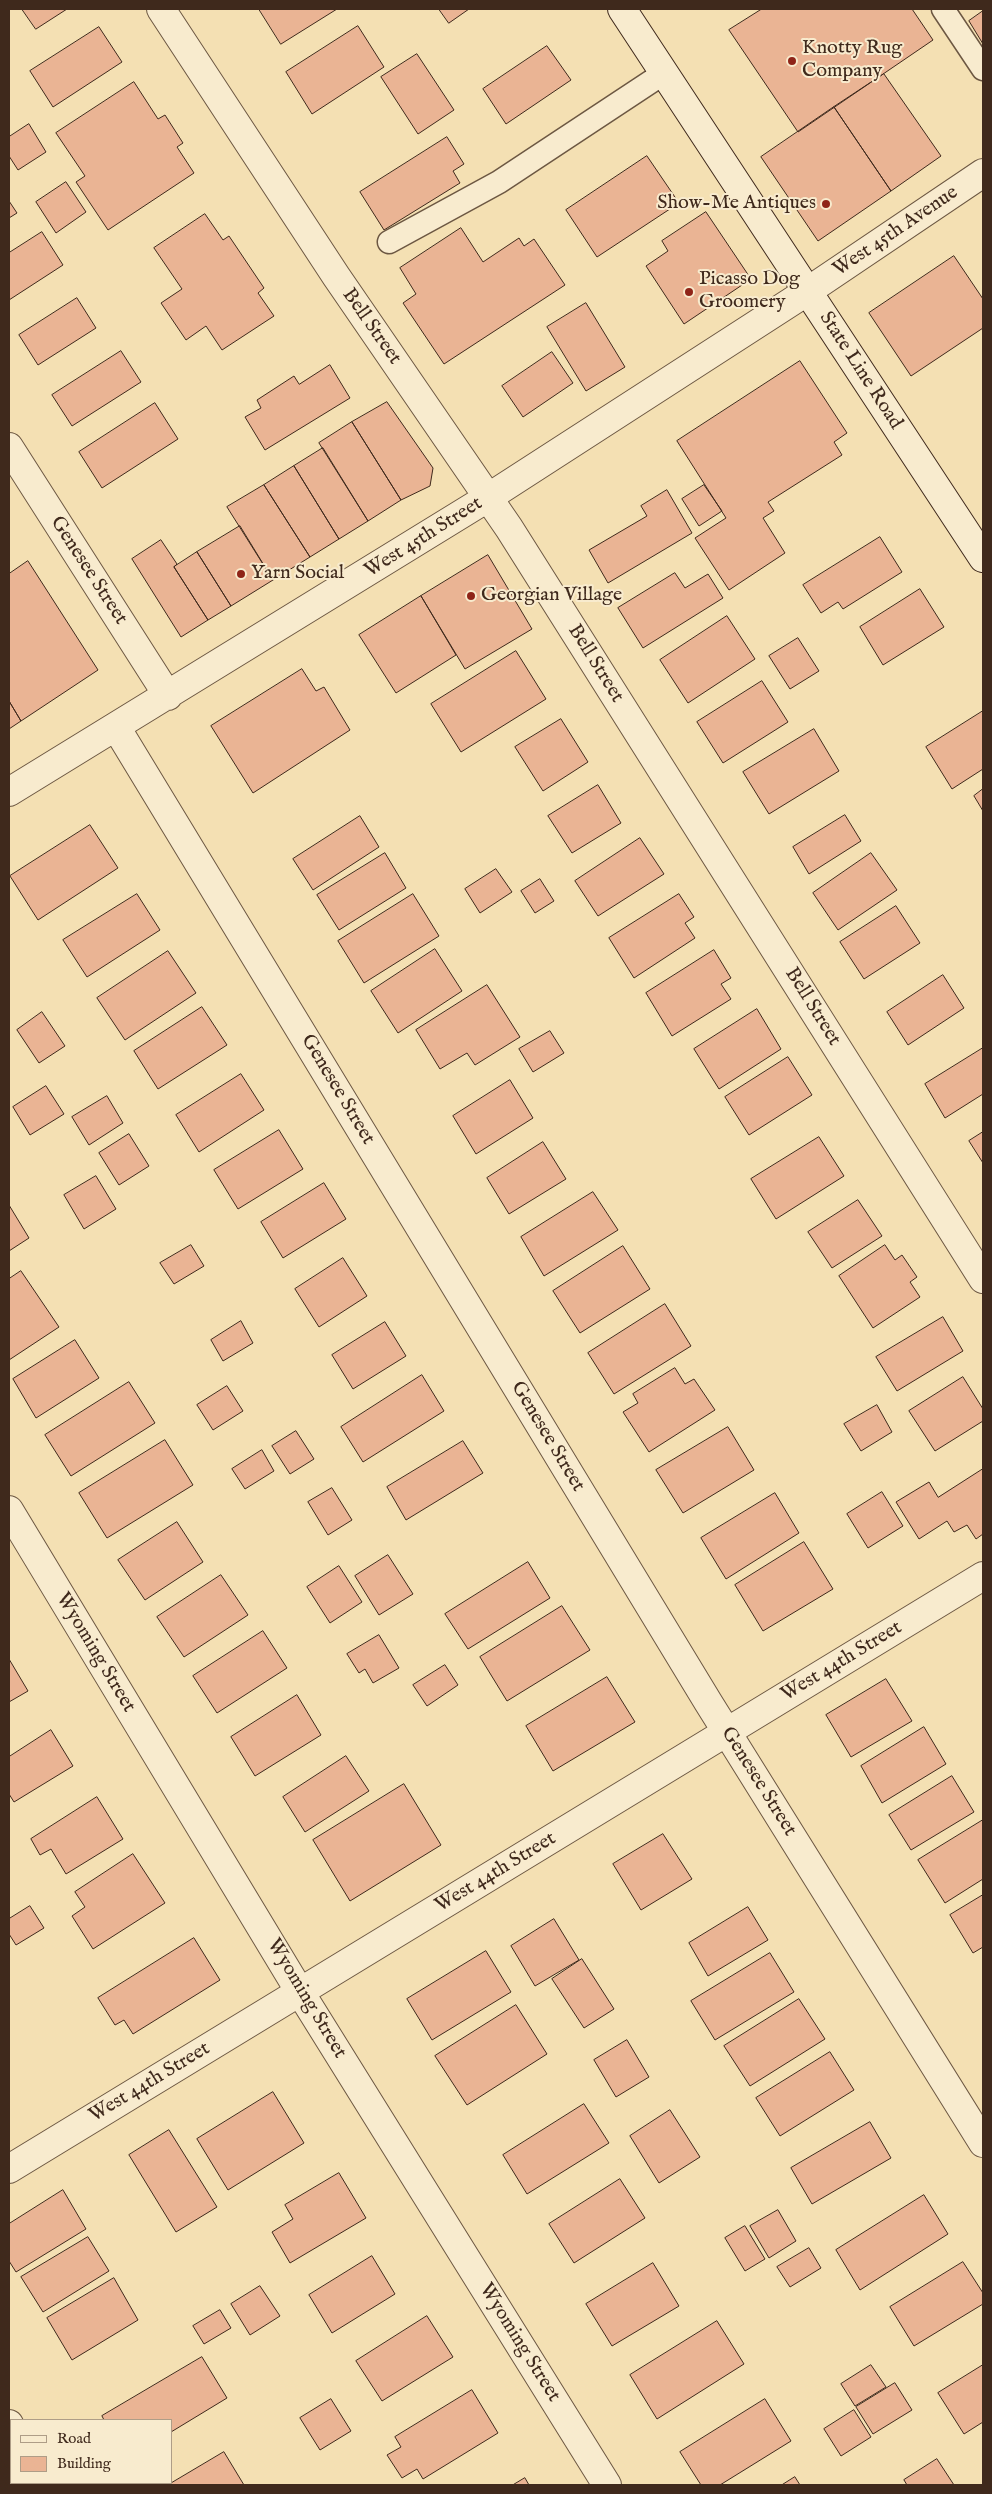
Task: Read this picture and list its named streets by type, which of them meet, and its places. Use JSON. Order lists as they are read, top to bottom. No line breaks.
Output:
{"streets":{"street":["West 45th Avenue","Bell Street","State Line Road","West 45th Street","Genesee Street","Wyoming Street","West 44th Street"]},"crossings":[["West 45th Avenue","State Line Road"],["West 45th Avenue","West 45th Street"],["Bell Street","West 45th Street"],["State Line Road","West 45th Street"],["West 45th Street","Genesee Street"],["Genesee Street","West 44th Street"],["Wyoming Street","West 44th Street"]],"places":["Knotty Rug Company","Show-Me Antiques","Picasso Dog Groomery","Yarn Social","Georgian Village"],"legend":["Road","Building"]}
